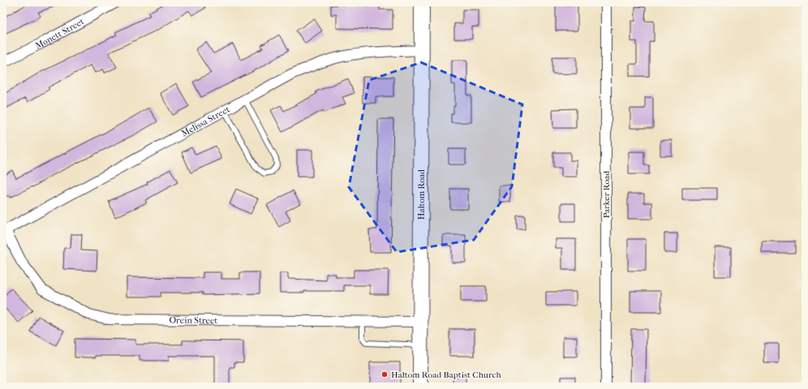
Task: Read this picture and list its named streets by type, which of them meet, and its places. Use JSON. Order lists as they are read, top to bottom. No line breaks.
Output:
{"streets":{"main road":["Haltom Road"],"street":["Monett Street","Melissa Street","Parker Road","Orein Street"]},"crossings":[["Melissa Street","Haltom Road"],["Melissa Street","Orein Street"],["Haltom Road","Orein Street"]],"places":["Haltom Road Baptist Church"]}
